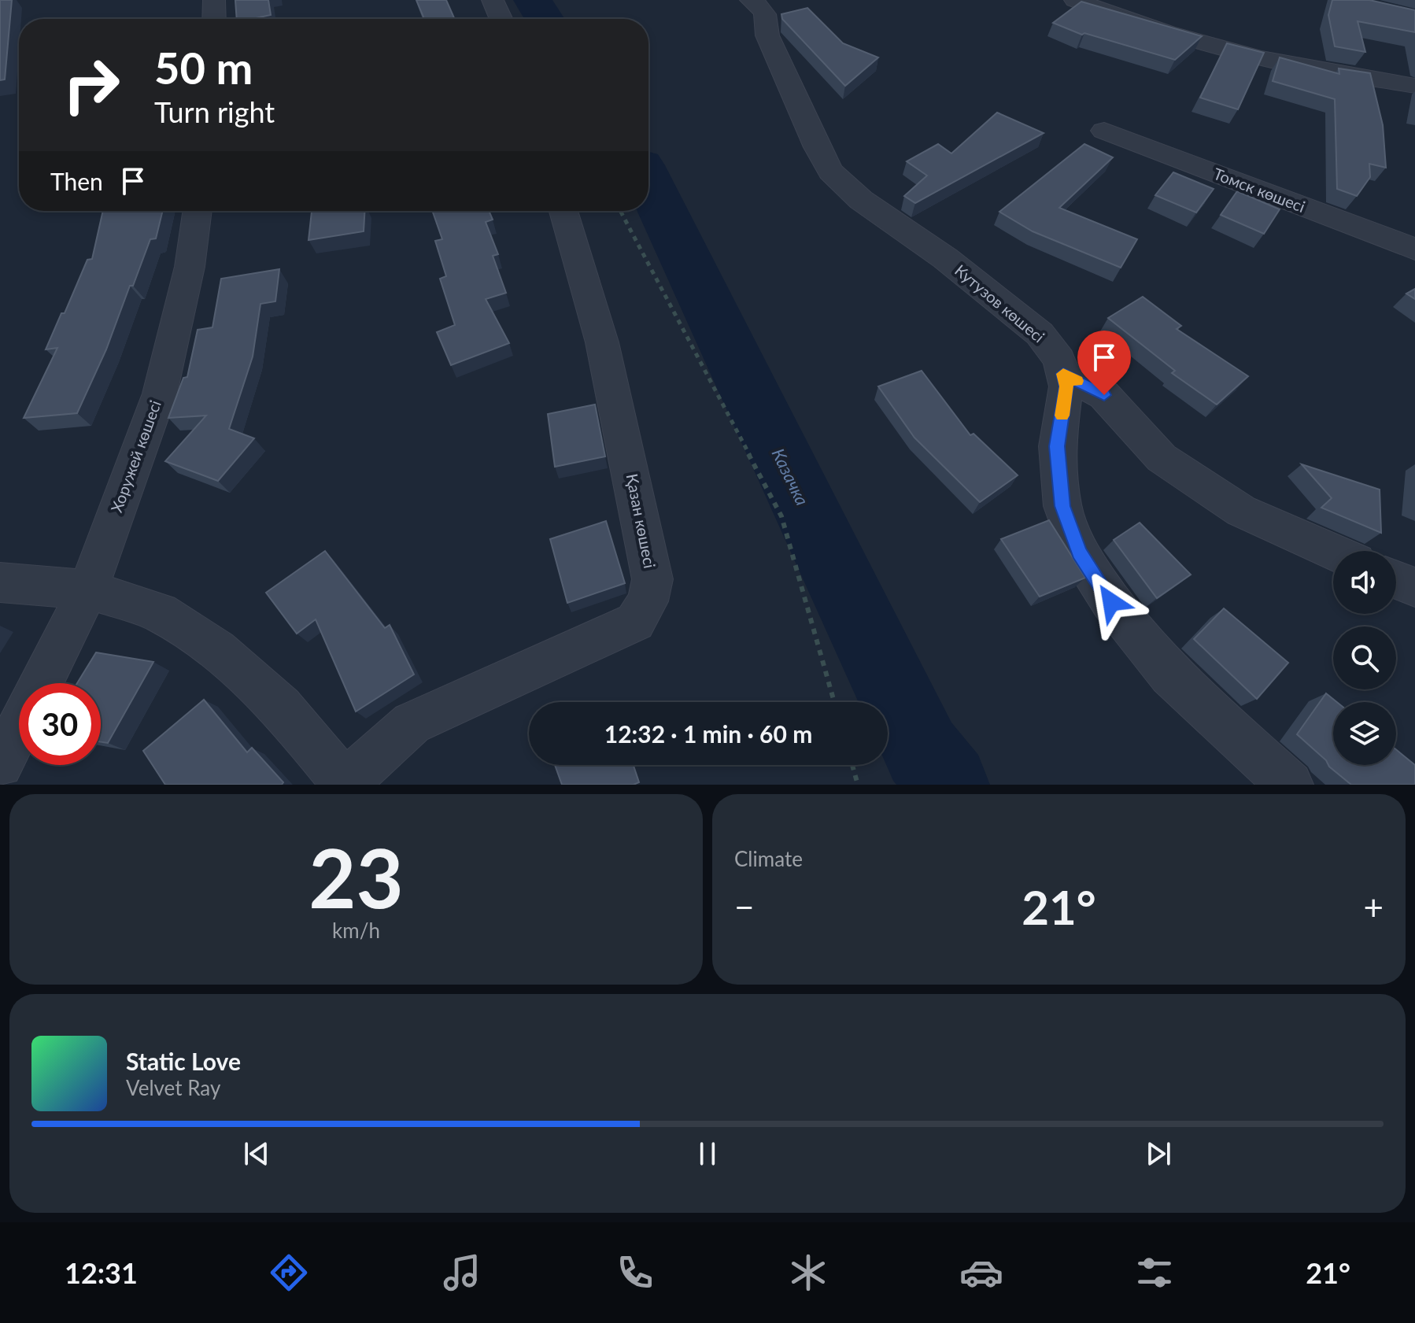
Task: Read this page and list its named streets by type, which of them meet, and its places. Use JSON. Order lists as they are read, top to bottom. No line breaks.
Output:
{"streets":{"street":["Томск көшесі","Кутузов көшесі","Хоружей көшесі","Қазан көшесі"]},"crossings":[["Хоружей көшесі","Қазан көшесі"]],"water":["Казачка"],"page":{"turn":["50 m","Turn right"],"then":"Then","limit":"30","trip":"12:32 · 1 min · 60 m","tile":[["23","km/h"],"Climate"],"heat":["−","21°","+"],"song":["Static Love","Velvet Ray"],"tabs":["12:31","21°"]}}
